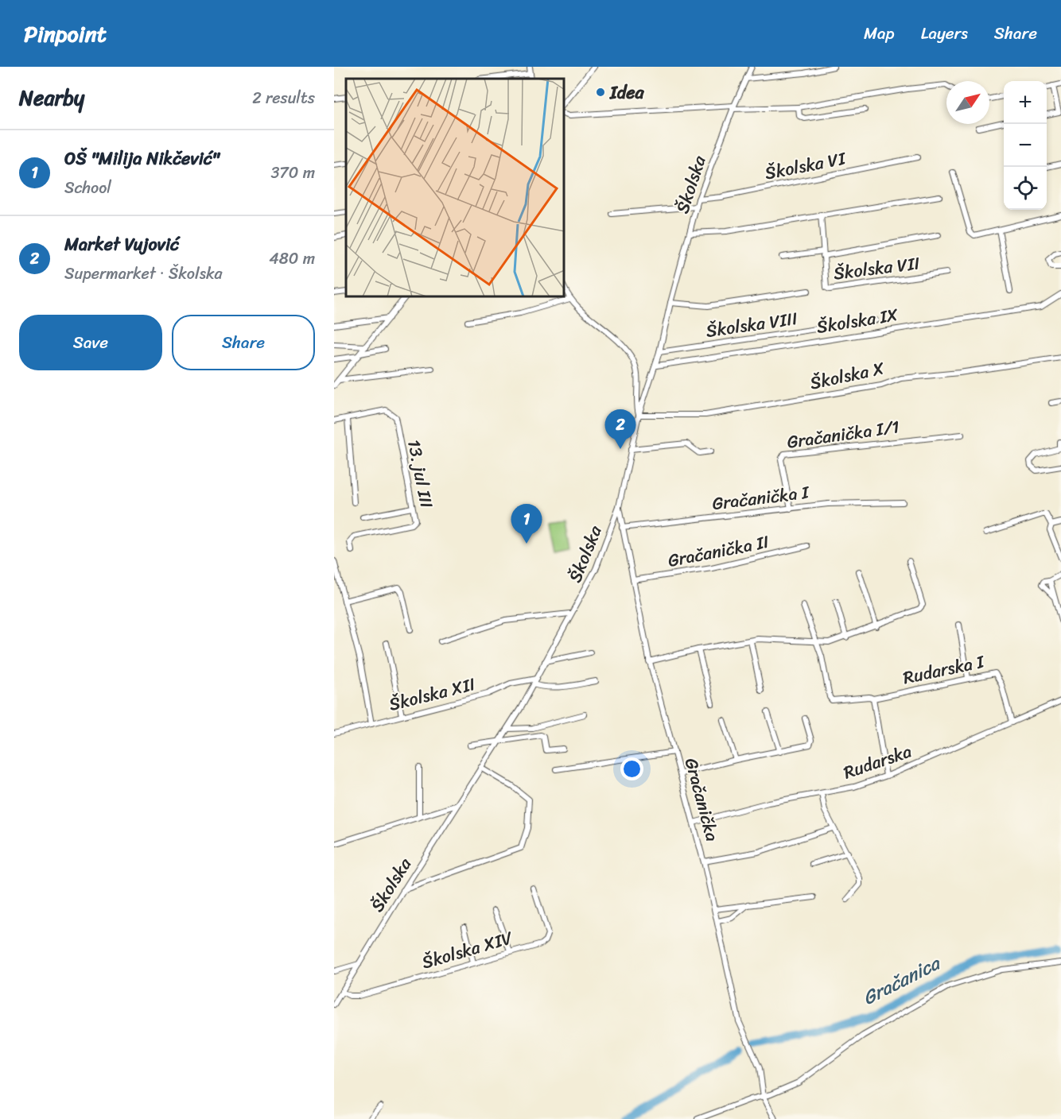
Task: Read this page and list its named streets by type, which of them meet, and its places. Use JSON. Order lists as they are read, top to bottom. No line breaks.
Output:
{"streets":{"street":["Školska VI","Školska","Školska VII","Školska IX","Školska VIII","Školska X","Gračanička I/1","13. jul III","Gračanička I","Gračanička II","Rudarska I","Školska XII","Rudarska","Gračanička","Školska XIV"]},"crossings":[["Školska VI","Školska"],["Školska","Školska IX"],["Školska","Školska VIII"],["Školska","Školska X"],["Školska","Školska XII"],["Školska","Gračanička"],["Školska","Školska XIV"],["Gračanička I/1","Gračanička I"],["Gračanička I","Gračanička"],["Gračanička II","Gračanička"],["Rudarska I","Rudarska"],["Rudarska","Gračanička"]],"water":["Gračanica"],"places":["Idea"],"north":"top right","page":{"header":"Pinpoint","nav":["Map","Layers","Share"],"heading":["Nearby","2 results"],"map_buttons":["+","−"],"list":[{"mark":"1","name":"OŠ \"Milija Nikčević\"","note":"School","value":"370 m"},{"mark":"2","name":"Market Vujović","note":"Supermarket · Školska","value":"480 m"}],"buttons":["Save","Share"],"pins":["2","1"]}}
